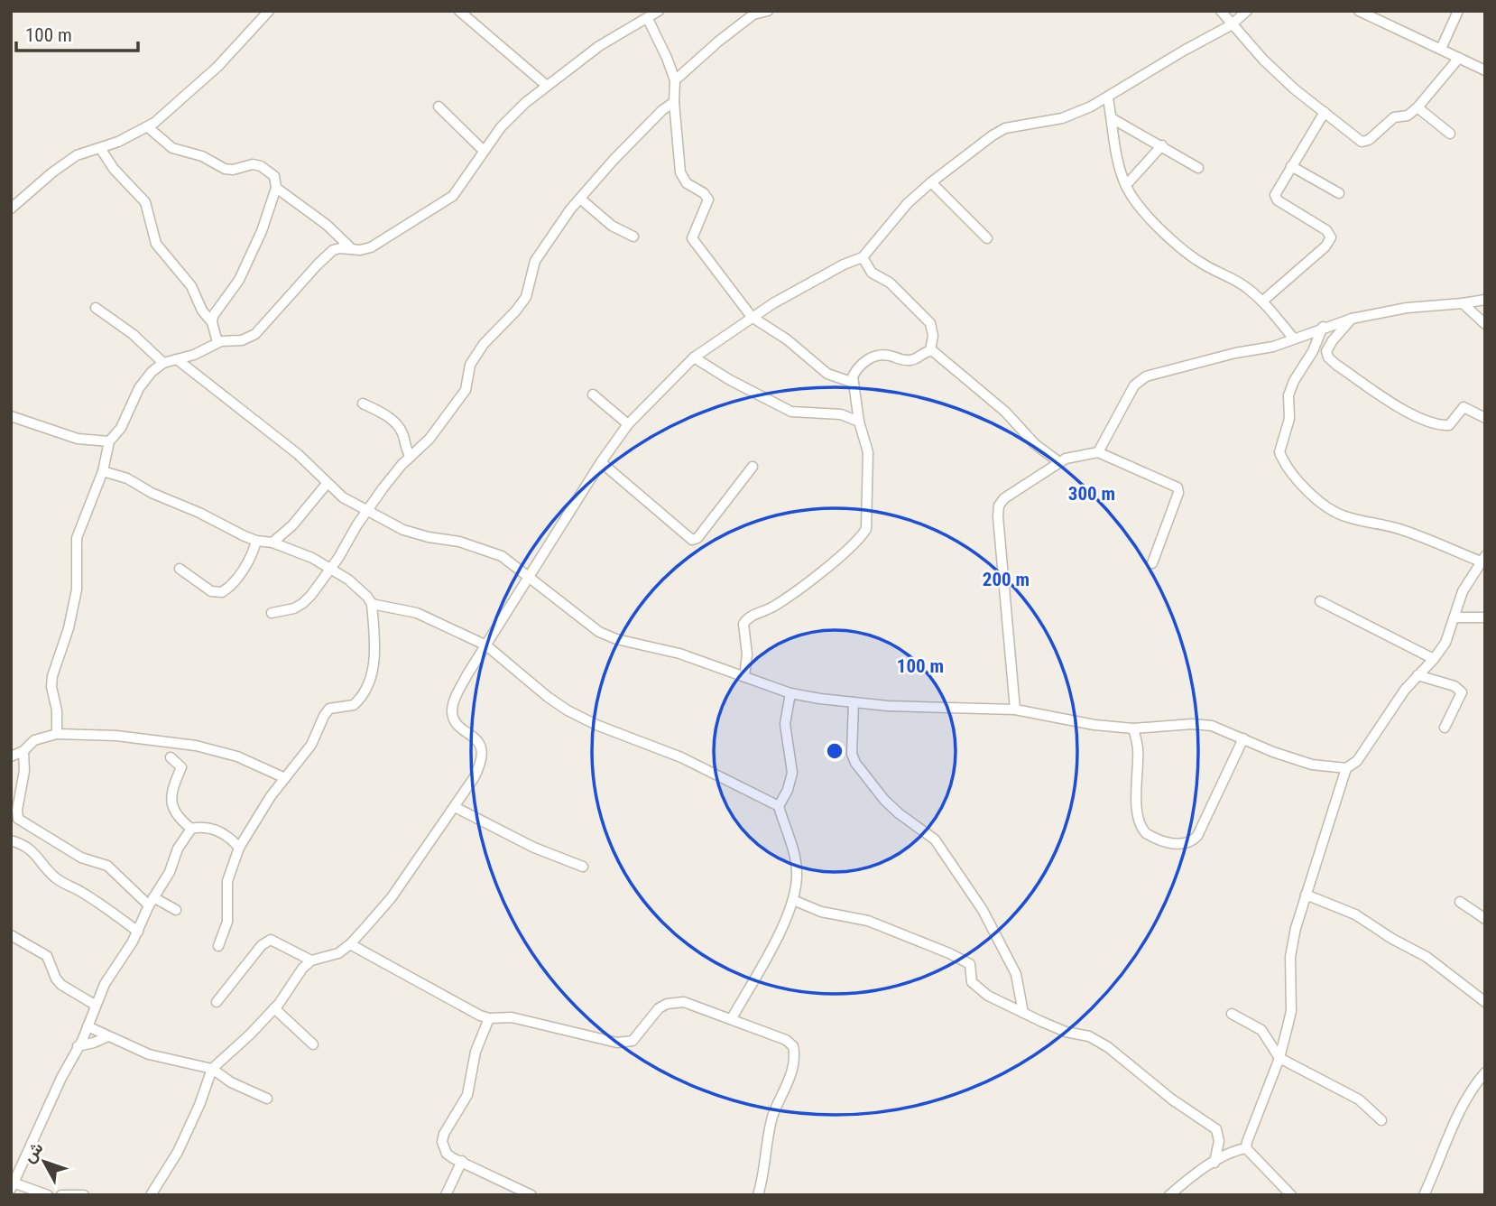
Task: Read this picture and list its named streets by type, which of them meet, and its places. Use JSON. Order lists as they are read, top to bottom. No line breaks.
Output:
{"scale_bar":"100 m","north":"top left","rings":["300 m","200 m","100 m"]}
